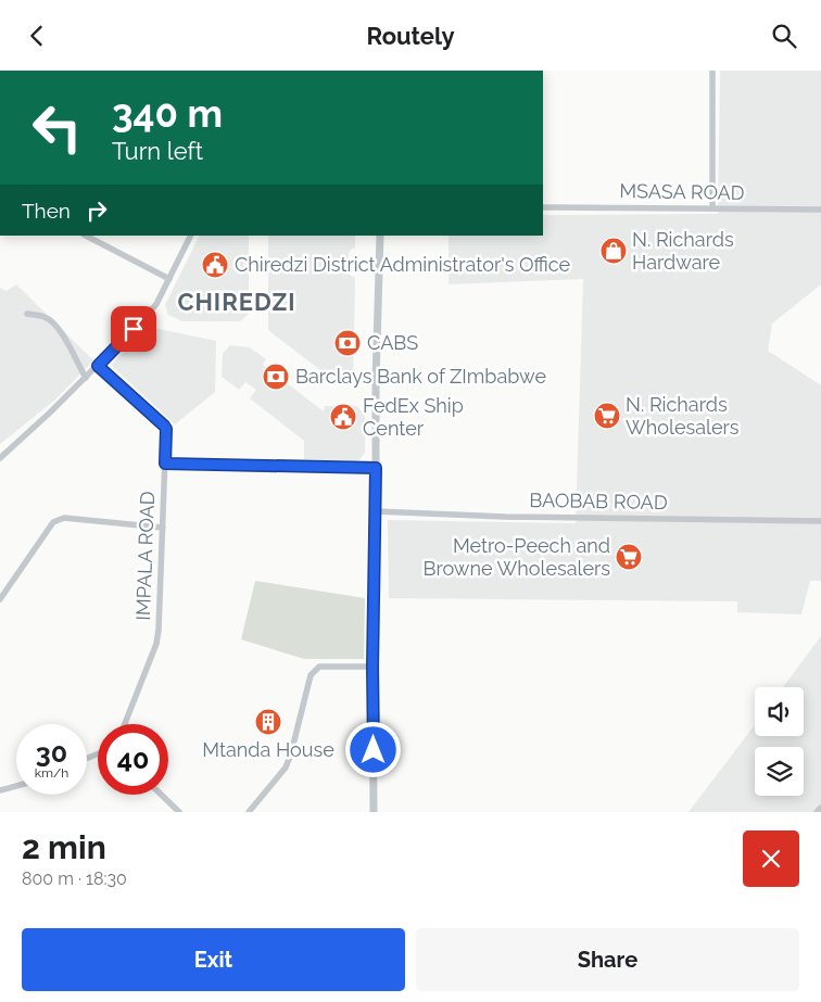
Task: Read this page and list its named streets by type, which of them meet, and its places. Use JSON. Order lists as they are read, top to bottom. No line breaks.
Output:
{"streets":{"street":["MSASA ROAD","BAOBAB ROAD","IMPALA ROAD"]},"districts":["CHIREDZI"],"places":{"shop":["N. Richards Hardware"],"public building":["Chiredzi District Administrator's Office","FedEx Ship Center"],"bank":["CABS","Barclays Bank of ZImbabwe"],"supermarket":["N. Richards Wholesalers","Metro-Peech and Browne Wholesalers"],"building":["Mtanda House"]},"page":{"header":"Routely","turn":["340 m","Turn left"],"then":"Then","speed":"30 km/h","limit":"40","heading":["2 min","800 m · 18:30"],"buttons":["Exit","Share"]}}
